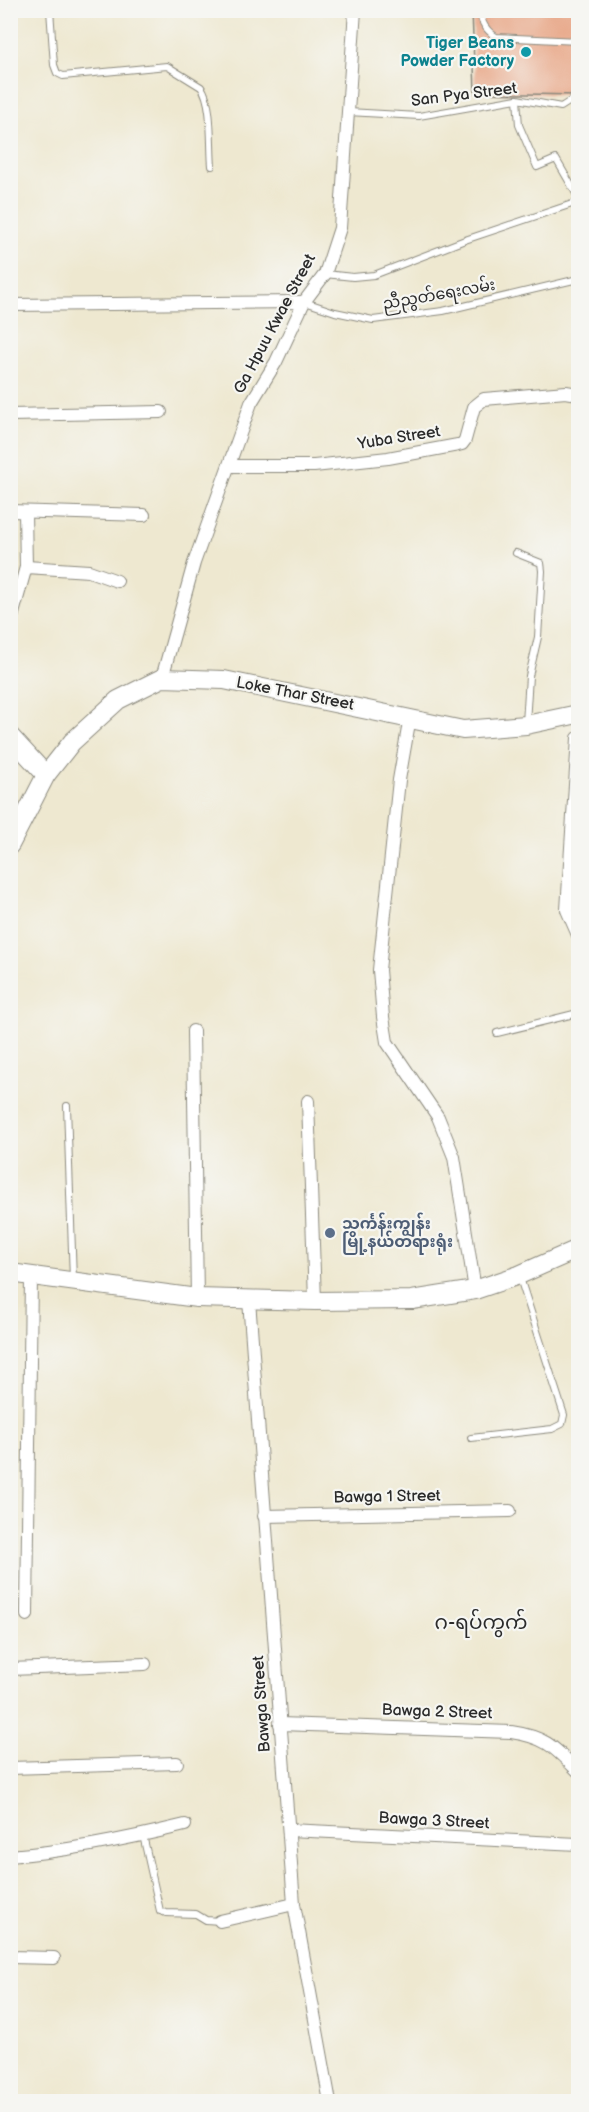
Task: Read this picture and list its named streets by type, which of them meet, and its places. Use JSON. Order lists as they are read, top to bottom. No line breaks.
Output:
{"streets":{"street":["Ga Hpuu Kwae Street","Yuba Street","Loke Thar Street","Bawga 1 Street","Bawga Street","Bawga 2 Street","Bawga 3 Street"],"lane":["San Pya Street","ညီညွတ်ရေးလမ်း"]},"crossings":[["San Pya Street","Ga Hpuu Kwae Street"],["ညီညွတ်ရေးလမ်း","Ga Hpuu Kwae Street"],["Ga Hpuu Kwae Street","Yuba Street"],["Ga Hpuu Kwae Street","Loke Thar Street"],["Bawga 1 Street","Bawga Street"],["Bawga Street","Bawga 2 Street"],["Bawga Street","Bawga 3 Street"]],"districts":["ဂ-ရပ်ကွက်"],"places":["Tiger Beans Powder Factory","သင်္ကန်းကျွန်း မြို့နယ်တရားရုံး"]}
